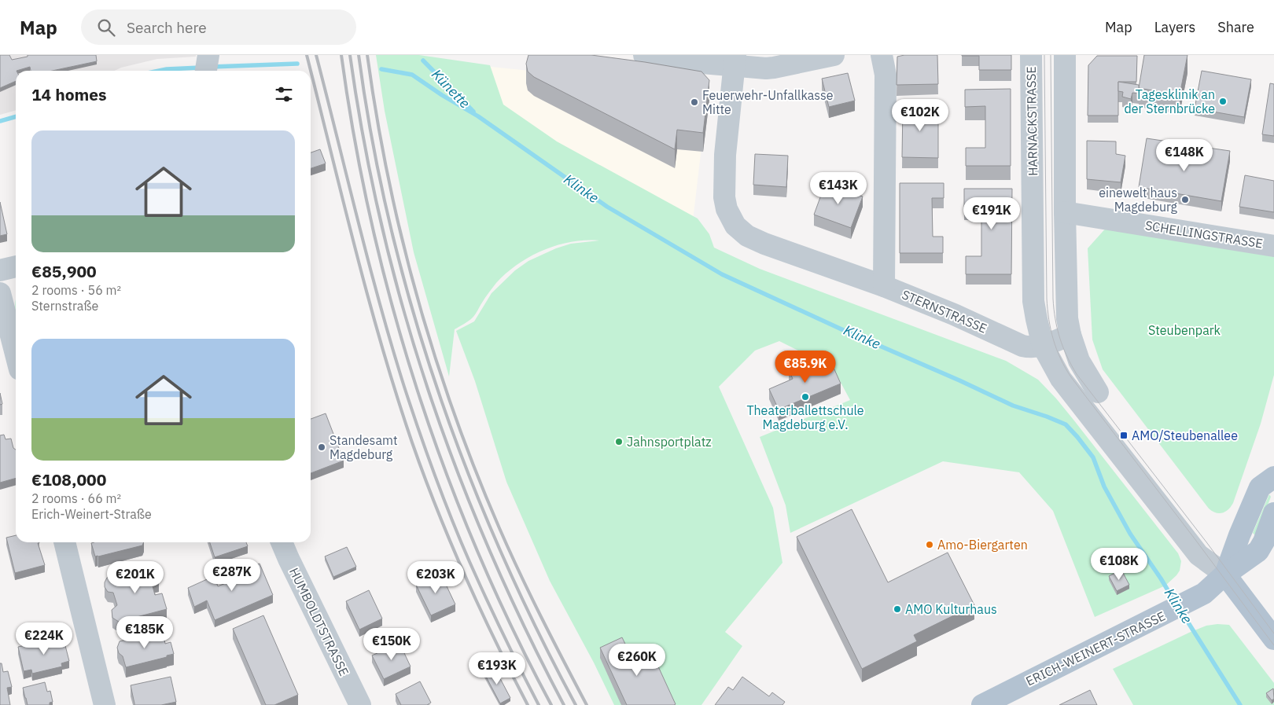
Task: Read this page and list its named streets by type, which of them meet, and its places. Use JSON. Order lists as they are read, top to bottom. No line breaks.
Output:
{"streets":{"main road":["ERICH-WEINERT-STRASSE"],"street":["HARNACKSTRASSE","SCHELLINGSTRASSE","STERNSTRASSE","HUMBOLDTSTRASSE"]},"crossings":[["HARNACKSTRASSE","STERNSTRASSE"]],"water":["Künette","Klinke"],"parks":["Steubenpark"],"places":{"other":["Tagesklinik an der Sternbrücke","Feuerwehr-Unfallkasse Mitte","einewelt haus Magdeburg","Theaterballettschule Magdeburg e.V.","Jahnsportplatz","Standesamt Magdeburg","Amo-Biergarten","AMO Kulturhaus"],"transit":["AMO/Steubenallee"]},"page":{"header":"Map","search":"Search here","nav":["Map","Layers","Share"],"heading":"14 homes","price":["€102K","€148K","€143K","€191K","€85.9K","€108K","€287K","€201K","€203K","€185K","€224K","€150K","€260K","€193K"],"list":[{"name":"€85,900","note":"2 rooms · 56 m² · Sternstraße"},{"name":"€108,000","note":"2 rooms · 66 m² · Erich-Weinert-Straße"}]}}
